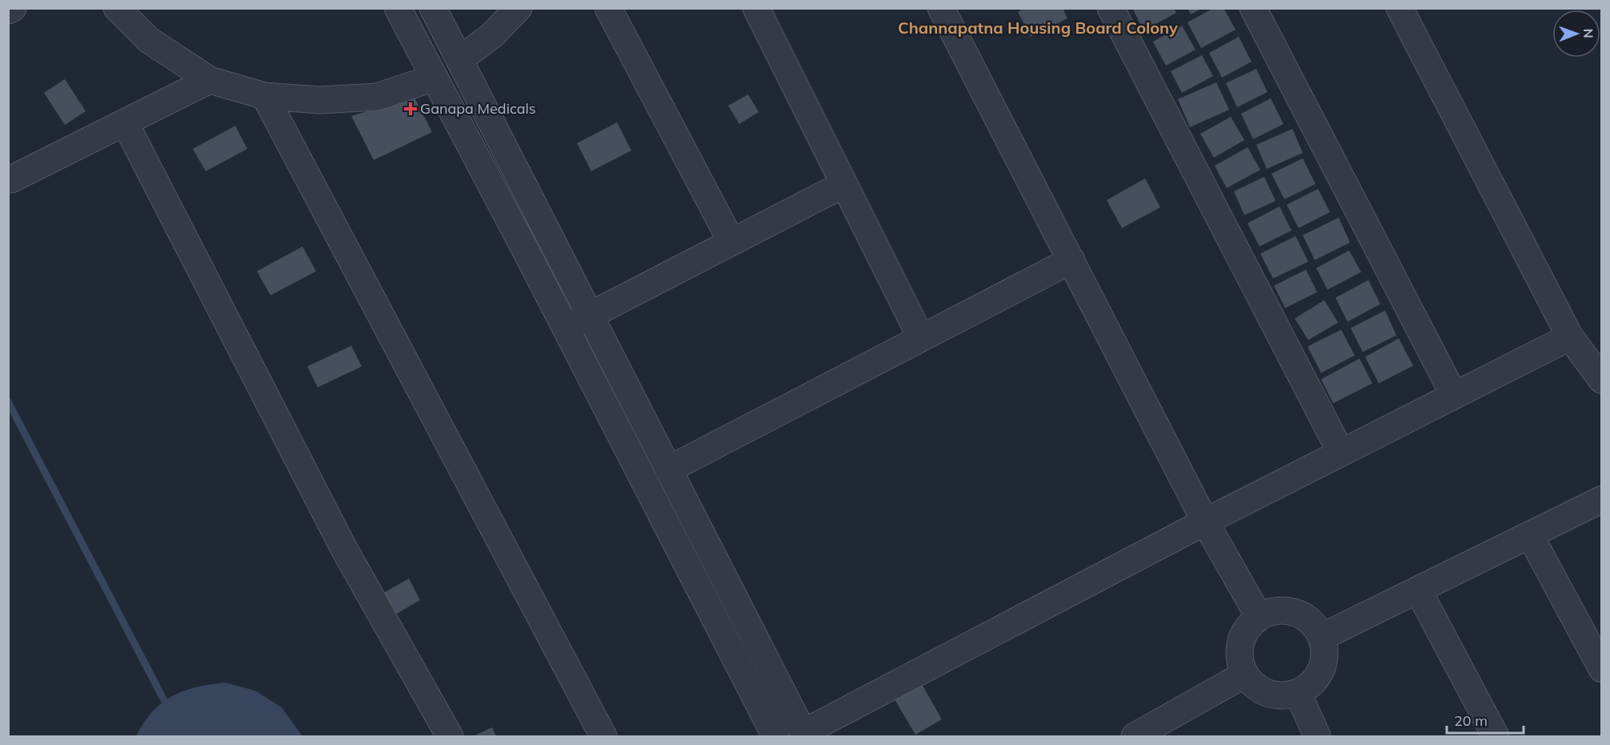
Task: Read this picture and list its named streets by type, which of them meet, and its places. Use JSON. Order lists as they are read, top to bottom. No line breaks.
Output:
{"districts":["Channapatna Housing Board Colony"],"places":{"health":["Ganapa Medicals"]},"scale_bar":"20 m","north":"right"}
